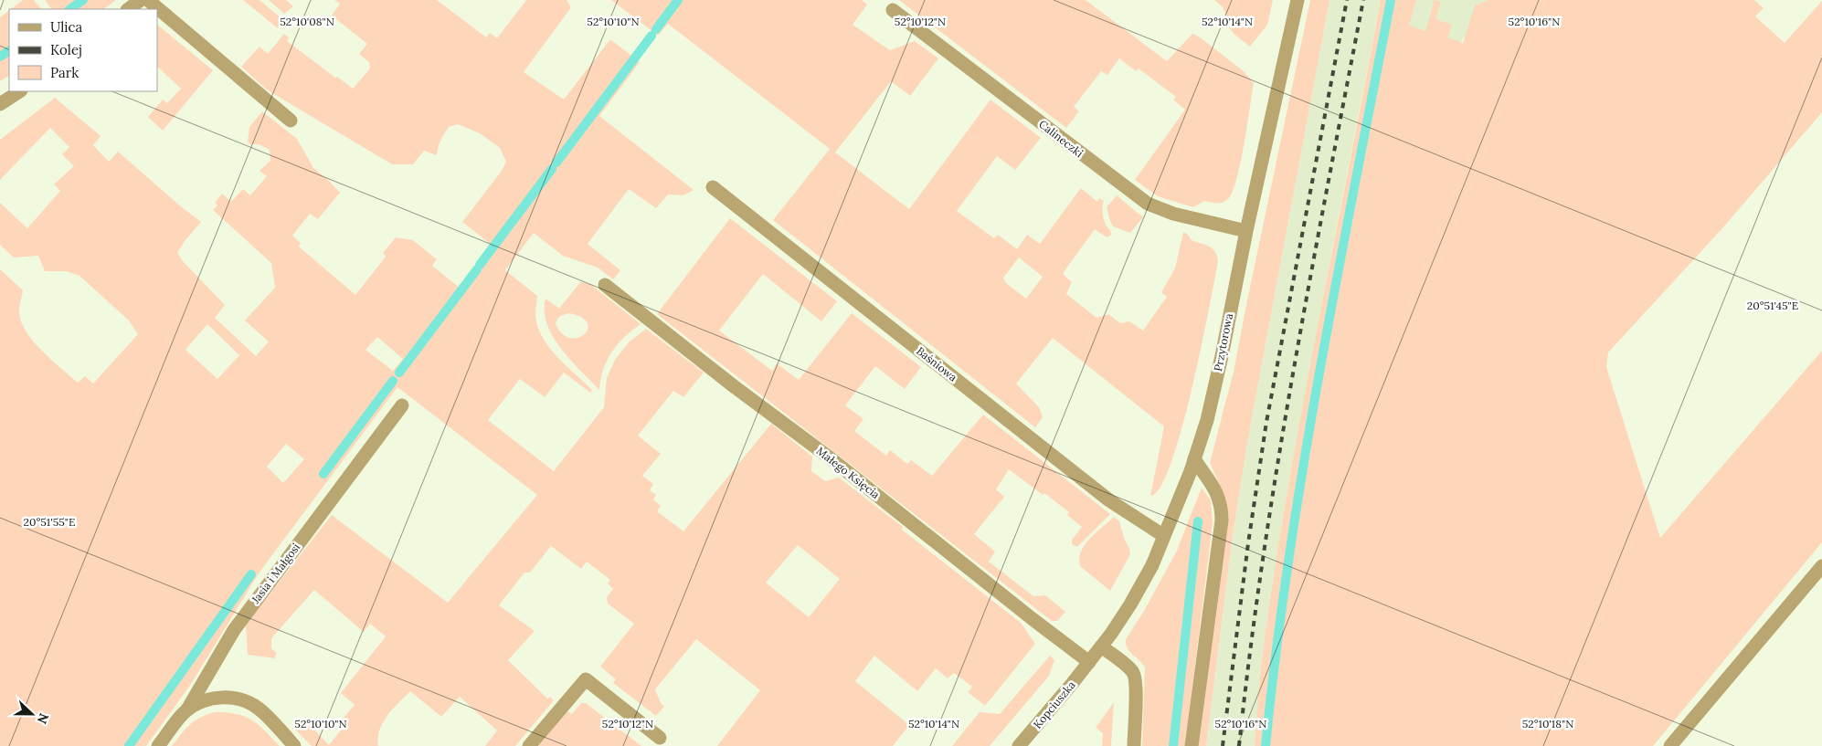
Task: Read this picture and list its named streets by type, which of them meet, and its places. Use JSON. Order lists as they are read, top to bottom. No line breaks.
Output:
{"streets":{"street":["Calineczki","Przytorowa","Baśniowa","Małego Księcia","Jasia i Małgosi","Kopciuszka"]},"crossings":[["Calineczki","Przytorowa"],["Przytorowa","Baśniowa"],["Przytorowa","Małego Księcia"],["Przytorowa","Kopciuszka"],["Małego Księcia","Kopciuszka"]],"legend":["Ulica","Kolej","Park"],"north":"right","coordinates":["52°10'08\"N","52°10'10\"N","52°10'12\"N","52°10'14\"N","52°10'16\"N","20°51'45\"E","20°51'55\"E","52°10'18\"N"]}
